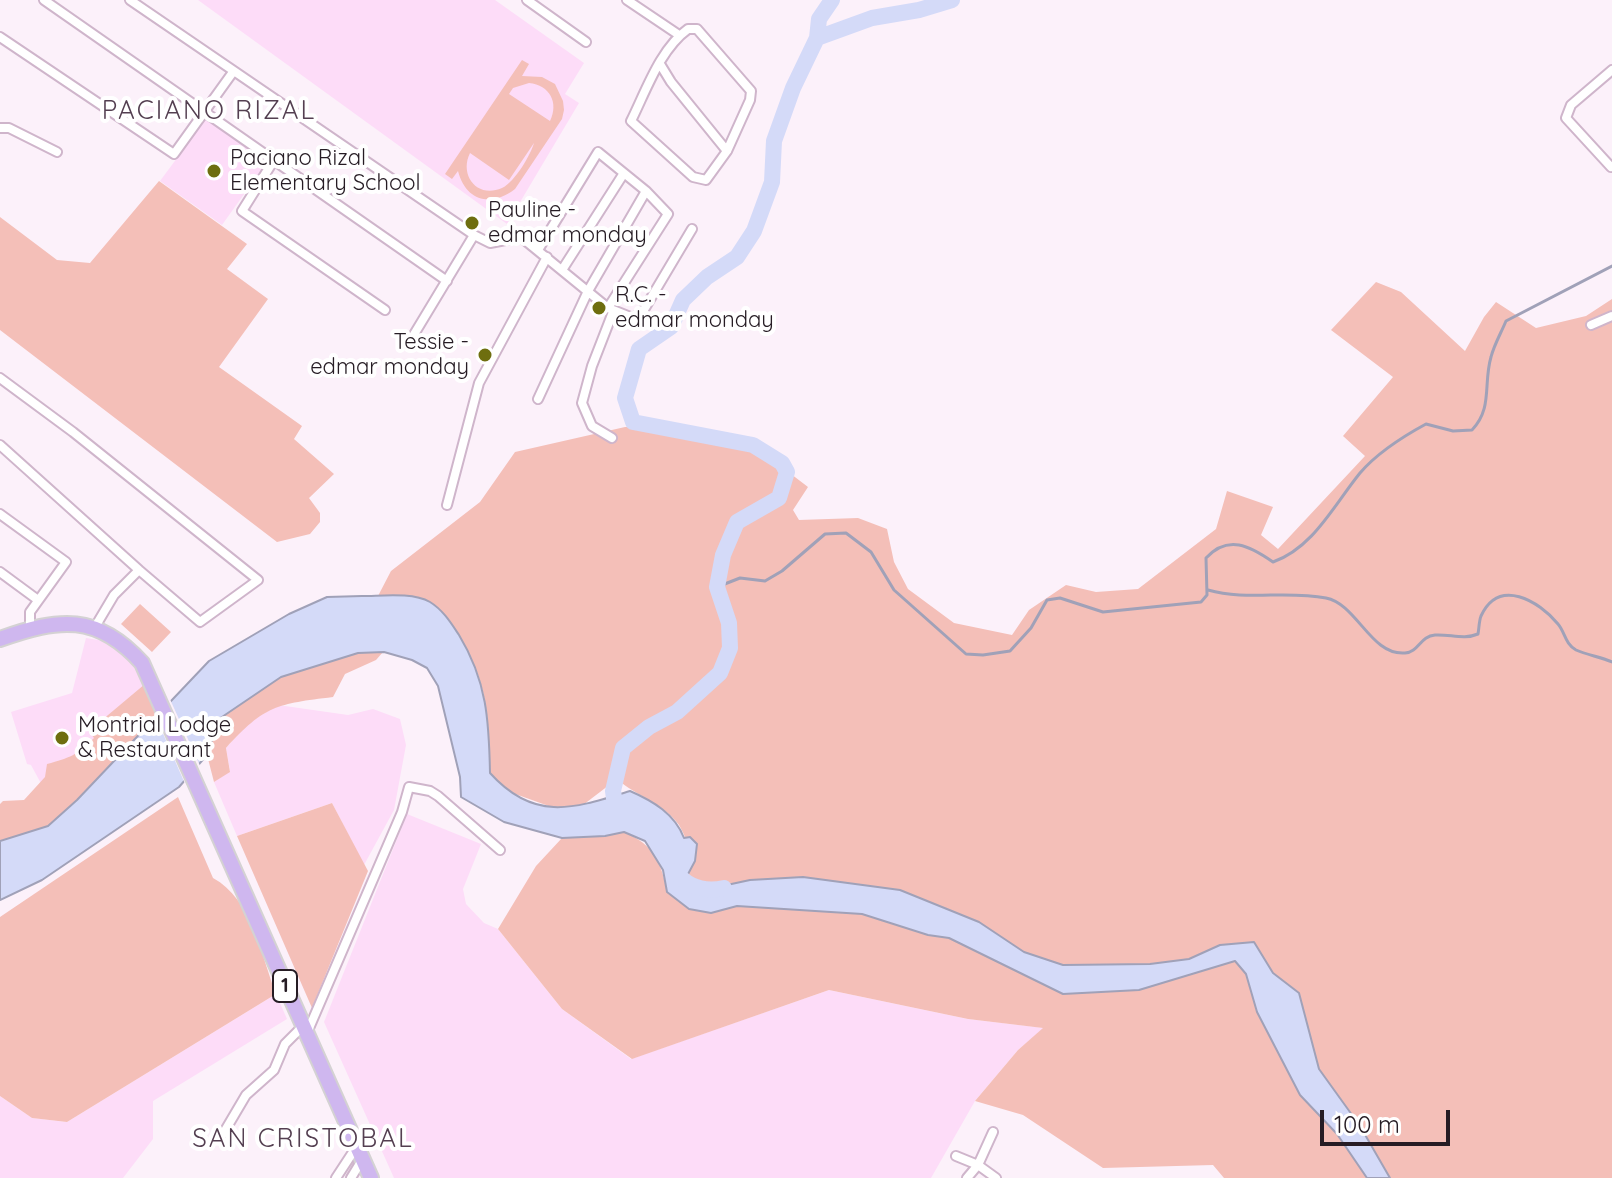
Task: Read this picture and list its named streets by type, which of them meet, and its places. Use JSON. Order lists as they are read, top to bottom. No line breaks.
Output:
{"streets":{"highway":["1"]},"districts":["PACIANO RIZAL","SAN CRISTOBAL"],"places":["Paciano Rizal Elementary School","Pauline - edmar monday","R.C. - edmar monday","Tessie - edmar monday","Montrial Lodge & Restaurant"],"scale_bar":"100 m"}
